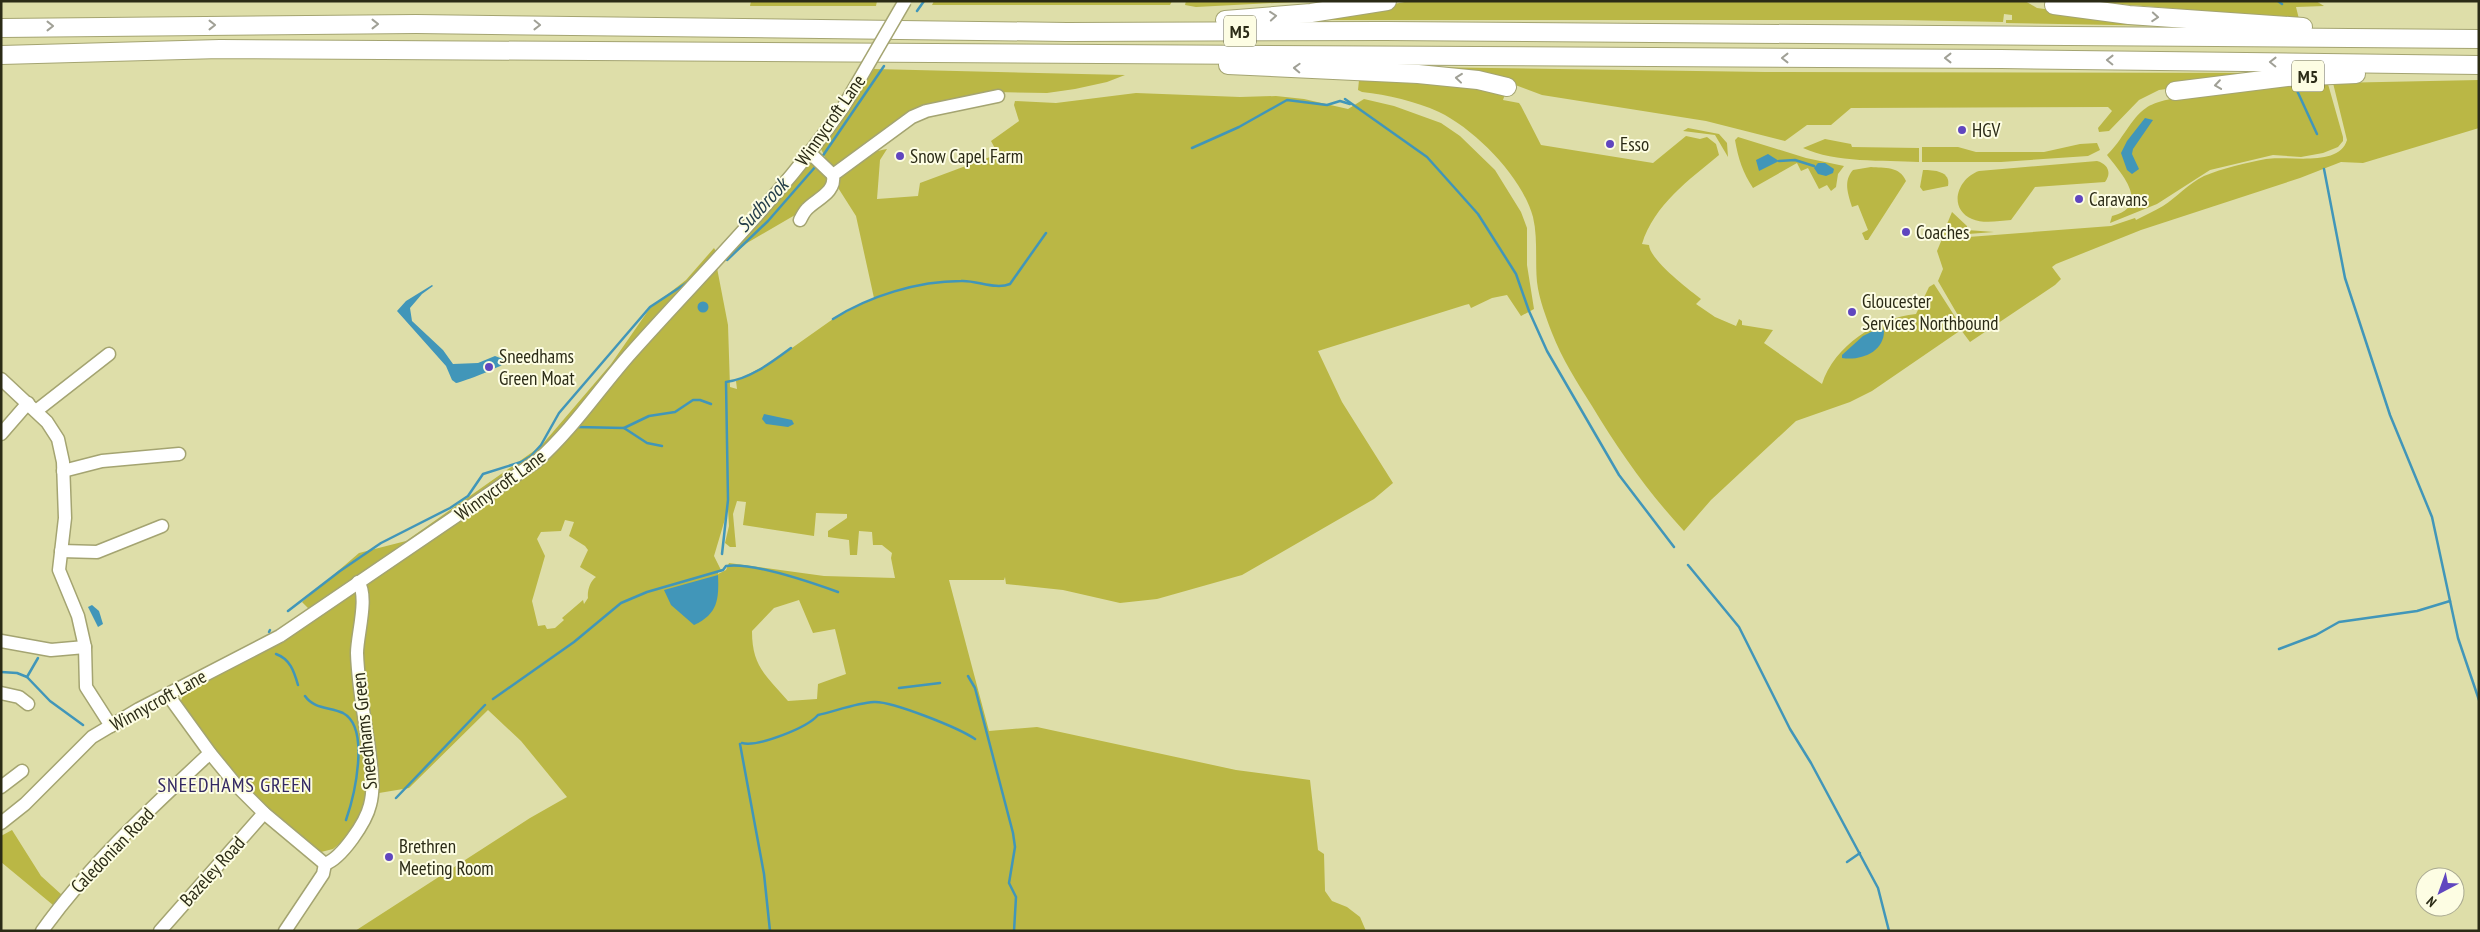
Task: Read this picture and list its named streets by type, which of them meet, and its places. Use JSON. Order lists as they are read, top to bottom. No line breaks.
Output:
{"streets":{"highway":["M5"],"street":["Winnycroft Lane","Sneedhams Green","Caledonian Road","Bazeley Road"]},"crossings":[["Winnycroft Lane","Sneedhams Green"]],"districts":["SNEEDHAMS GREEN"],"water":["Sudbrook"],"places":["HGV","Esso","Snow Capel Farm","Caravans","Coaches","Gloucester Services Northbound","Sneedhams Green Moat","Brethren Meeting Room"],"north":"bottom left"}
